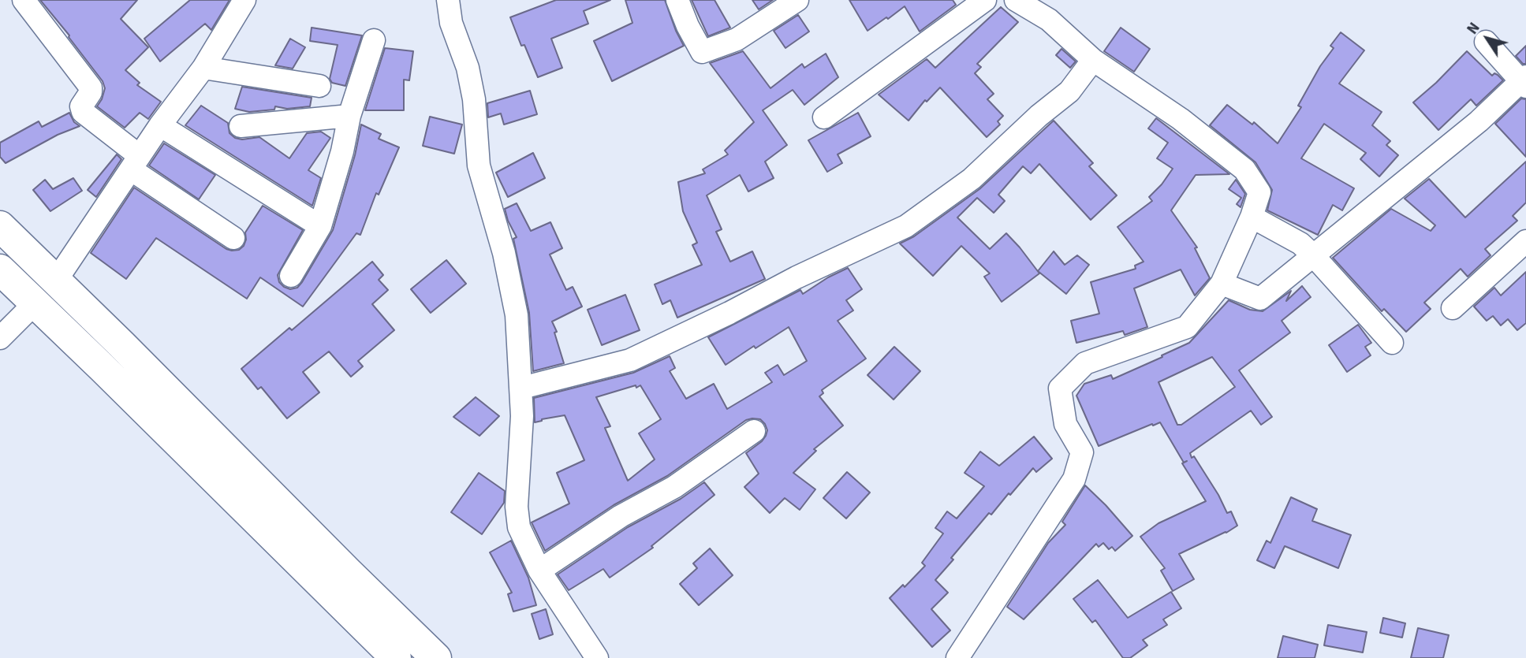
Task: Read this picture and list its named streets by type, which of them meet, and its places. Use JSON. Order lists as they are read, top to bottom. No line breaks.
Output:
{"north":"top left"}
